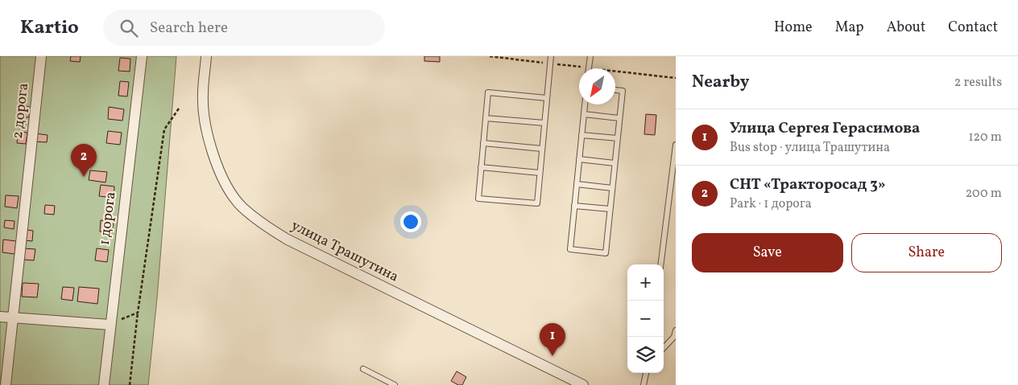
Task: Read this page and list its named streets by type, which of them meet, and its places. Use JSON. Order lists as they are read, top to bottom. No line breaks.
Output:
{"streets":{"street":["2 дорога","1 дорога","улица Трашутина"]},"north":"bottom left","page":{"header":"Kartio","search":"Search here","nav":["Home","Map","About","Contact"],"heading":["Nearby","2 results"],"list":[{"mark":"1","name":"Улица Сергея Герасимова","note":"Bus stop · улица Трашутина","value":"120 m"},{"mark":"2","name":"СНТ «Тракторосад 3»","note":"Park · 1 дорога","value":"200 m"}],"pins":["2","1"],"buttons":["Save","Share"],"map_buttons":["+","−"]}}
